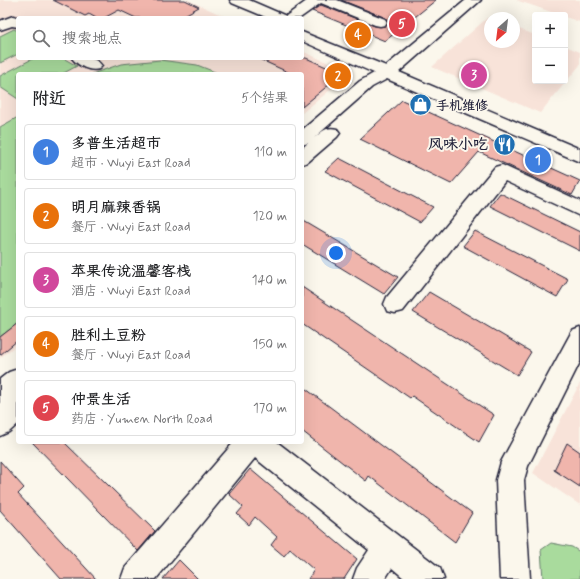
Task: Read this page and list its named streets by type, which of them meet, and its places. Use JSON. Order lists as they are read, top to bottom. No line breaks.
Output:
{"places":{"shop":["手机维修"],"restaurant":["风味小吃"]},"north":"bottom left","page":{"pins":["5","4","3","2","1"],"map_buttons":["+","−"],"search":"搜索地点","heading":["附近","5个结果"],"list":[{"mark":"1","name":"多普生活超市","note":"超市 · Wuyi East Road","value":"110 m"},{"mark":"2","name":"明月麻辣香锅","note":"餐厅 · Wuyi East Road","value":"120 m"},{"mark":"3","name":"苹果传说温馨客栈","note":"酒店 · Wuyi East Road","value":"140 m"},{"mark":"4","name":"胜利土豆粉","note":"餐厅 · Wuyi East Road","value":"150 m"},{"mark":"5","name":"仲景生活","note":"药店 · Yumen North Road","value":"170 m"}]}}
